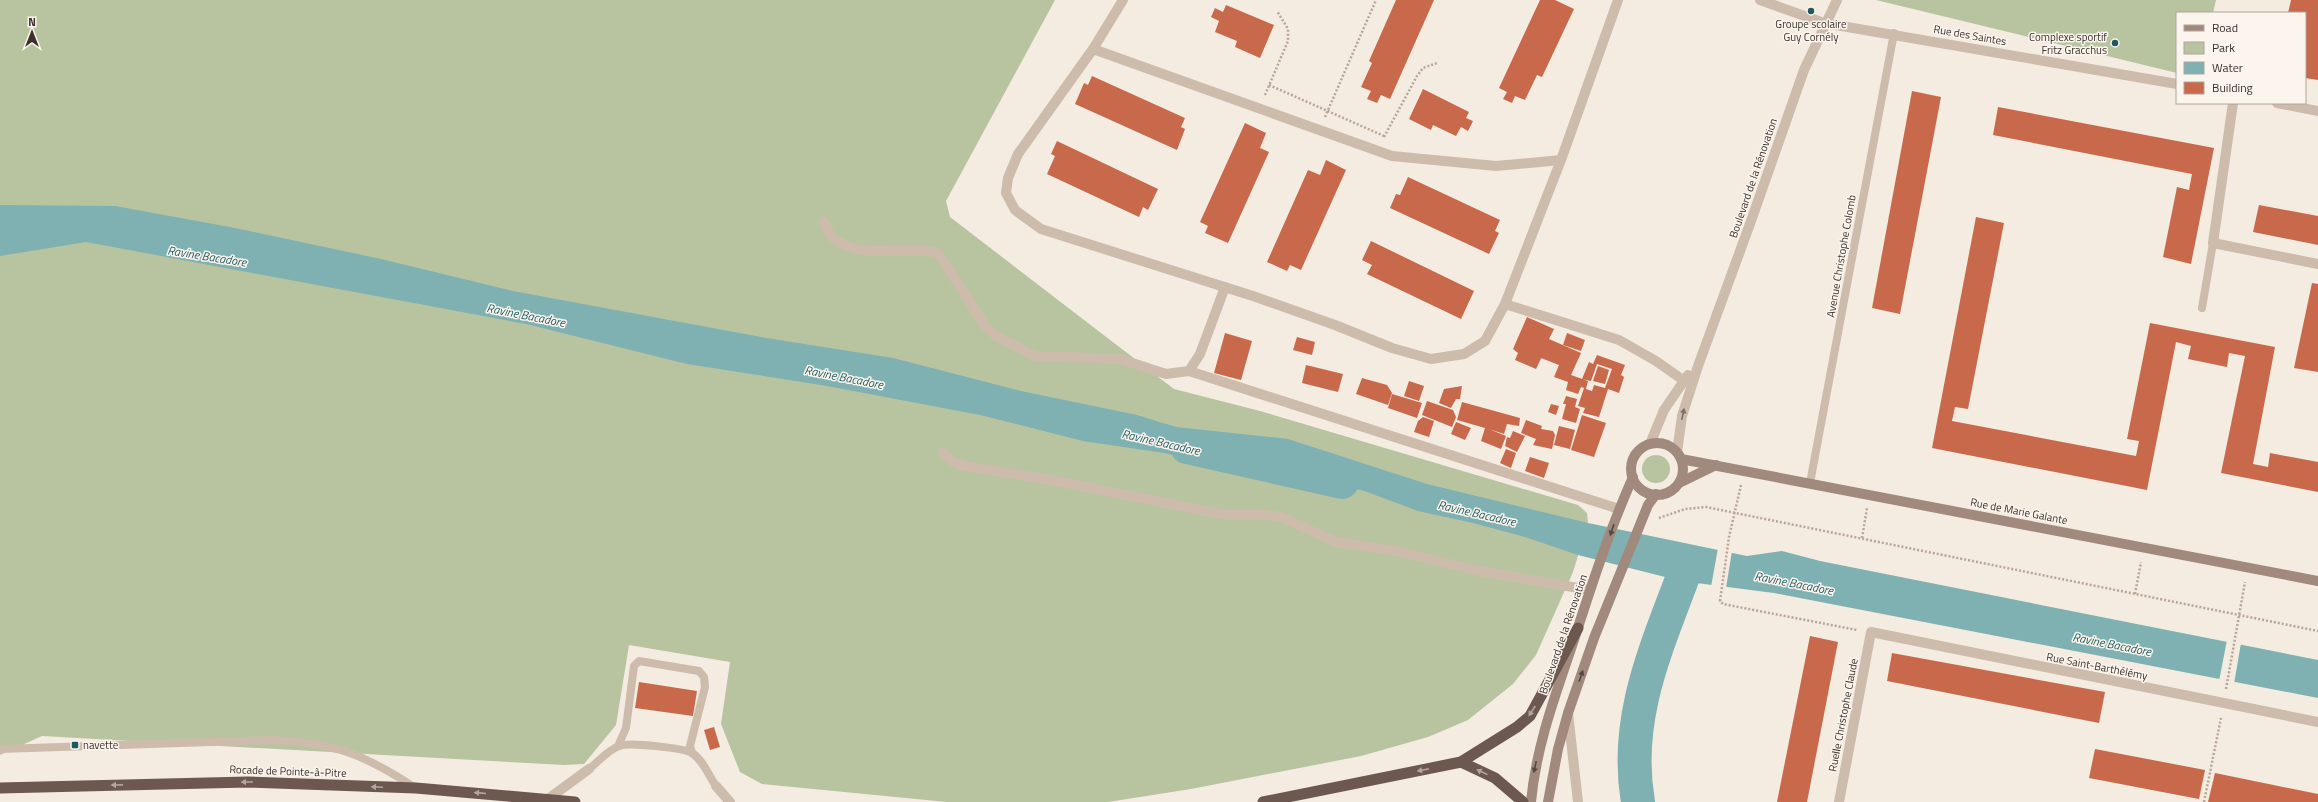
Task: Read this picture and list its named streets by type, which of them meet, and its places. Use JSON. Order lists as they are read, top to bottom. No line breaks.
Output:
{"streets":{"highway":["Rocade de Pointe-à-Pitre"],"main road":["Boulevard de la Rénovation","Rue de Marie Galante"],"street":["Rue des Saintes","Rue Saint-Barthélémy","Ruelle Christophe Claude"],"lane":["Avenue Christophe Colomb"]},"crossings":[["Rue des Saintes","Boulevard de la Rénovation"],["Rue des Saintes","Avenue Christophe Colomb"],["Boulevard de la Rénovation","Rue de Marie Galante"],["Avenue Christophe Colomb","Rue de Marie Galante"],["Rue Saint-Barthélémy","Ruelle Christophe Claude"]],"one_way":["Rocade de Pointe-à-Pitre"],"water":["Ravine Bacadore"],"places":{"other":["Groupe scolaire Guy Cornély","Complexe sportif Fritz Gracchus"],"transit":["navette"]},"legend":["Road","Park","Water","Building"],"north":"top"}
